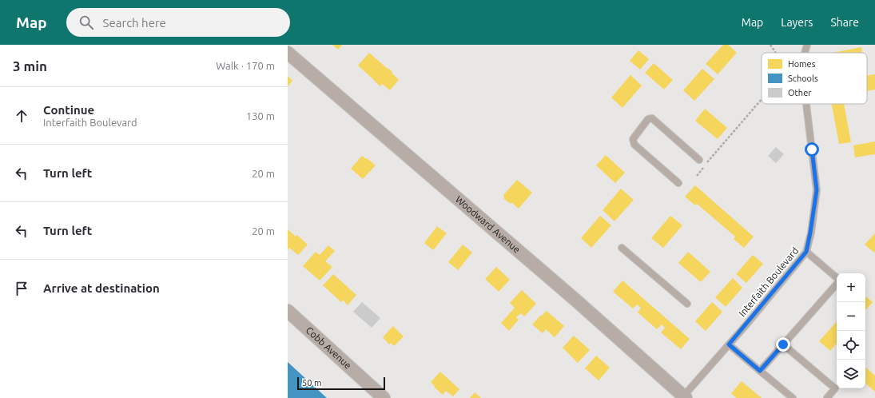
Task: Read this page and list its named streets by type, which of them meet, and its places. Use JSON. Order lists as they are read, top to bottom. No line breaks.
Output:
{"streets":{"street":["Woodward Avenue","Cobb Avenue"],"lane":["Interfaith Boulevard"]},"crossings":[["Woodward Avenue","Interfaith Boulevard"]],"legend":["Homes","Schools","Other"],"scale_bar":"50 m","page":{"header":"Map","search":"Search here","nav":["Map","Layers","Share"],"heading":["3 min","Walk · 170 m"],"list":[["Continue","Interfaith Boulevard","130 m"],["Turn left","20 m"],["Turn left","20 m"],"Arrive at destination"],"map_buttons":["+","−"],"scale":"50 m"}}
